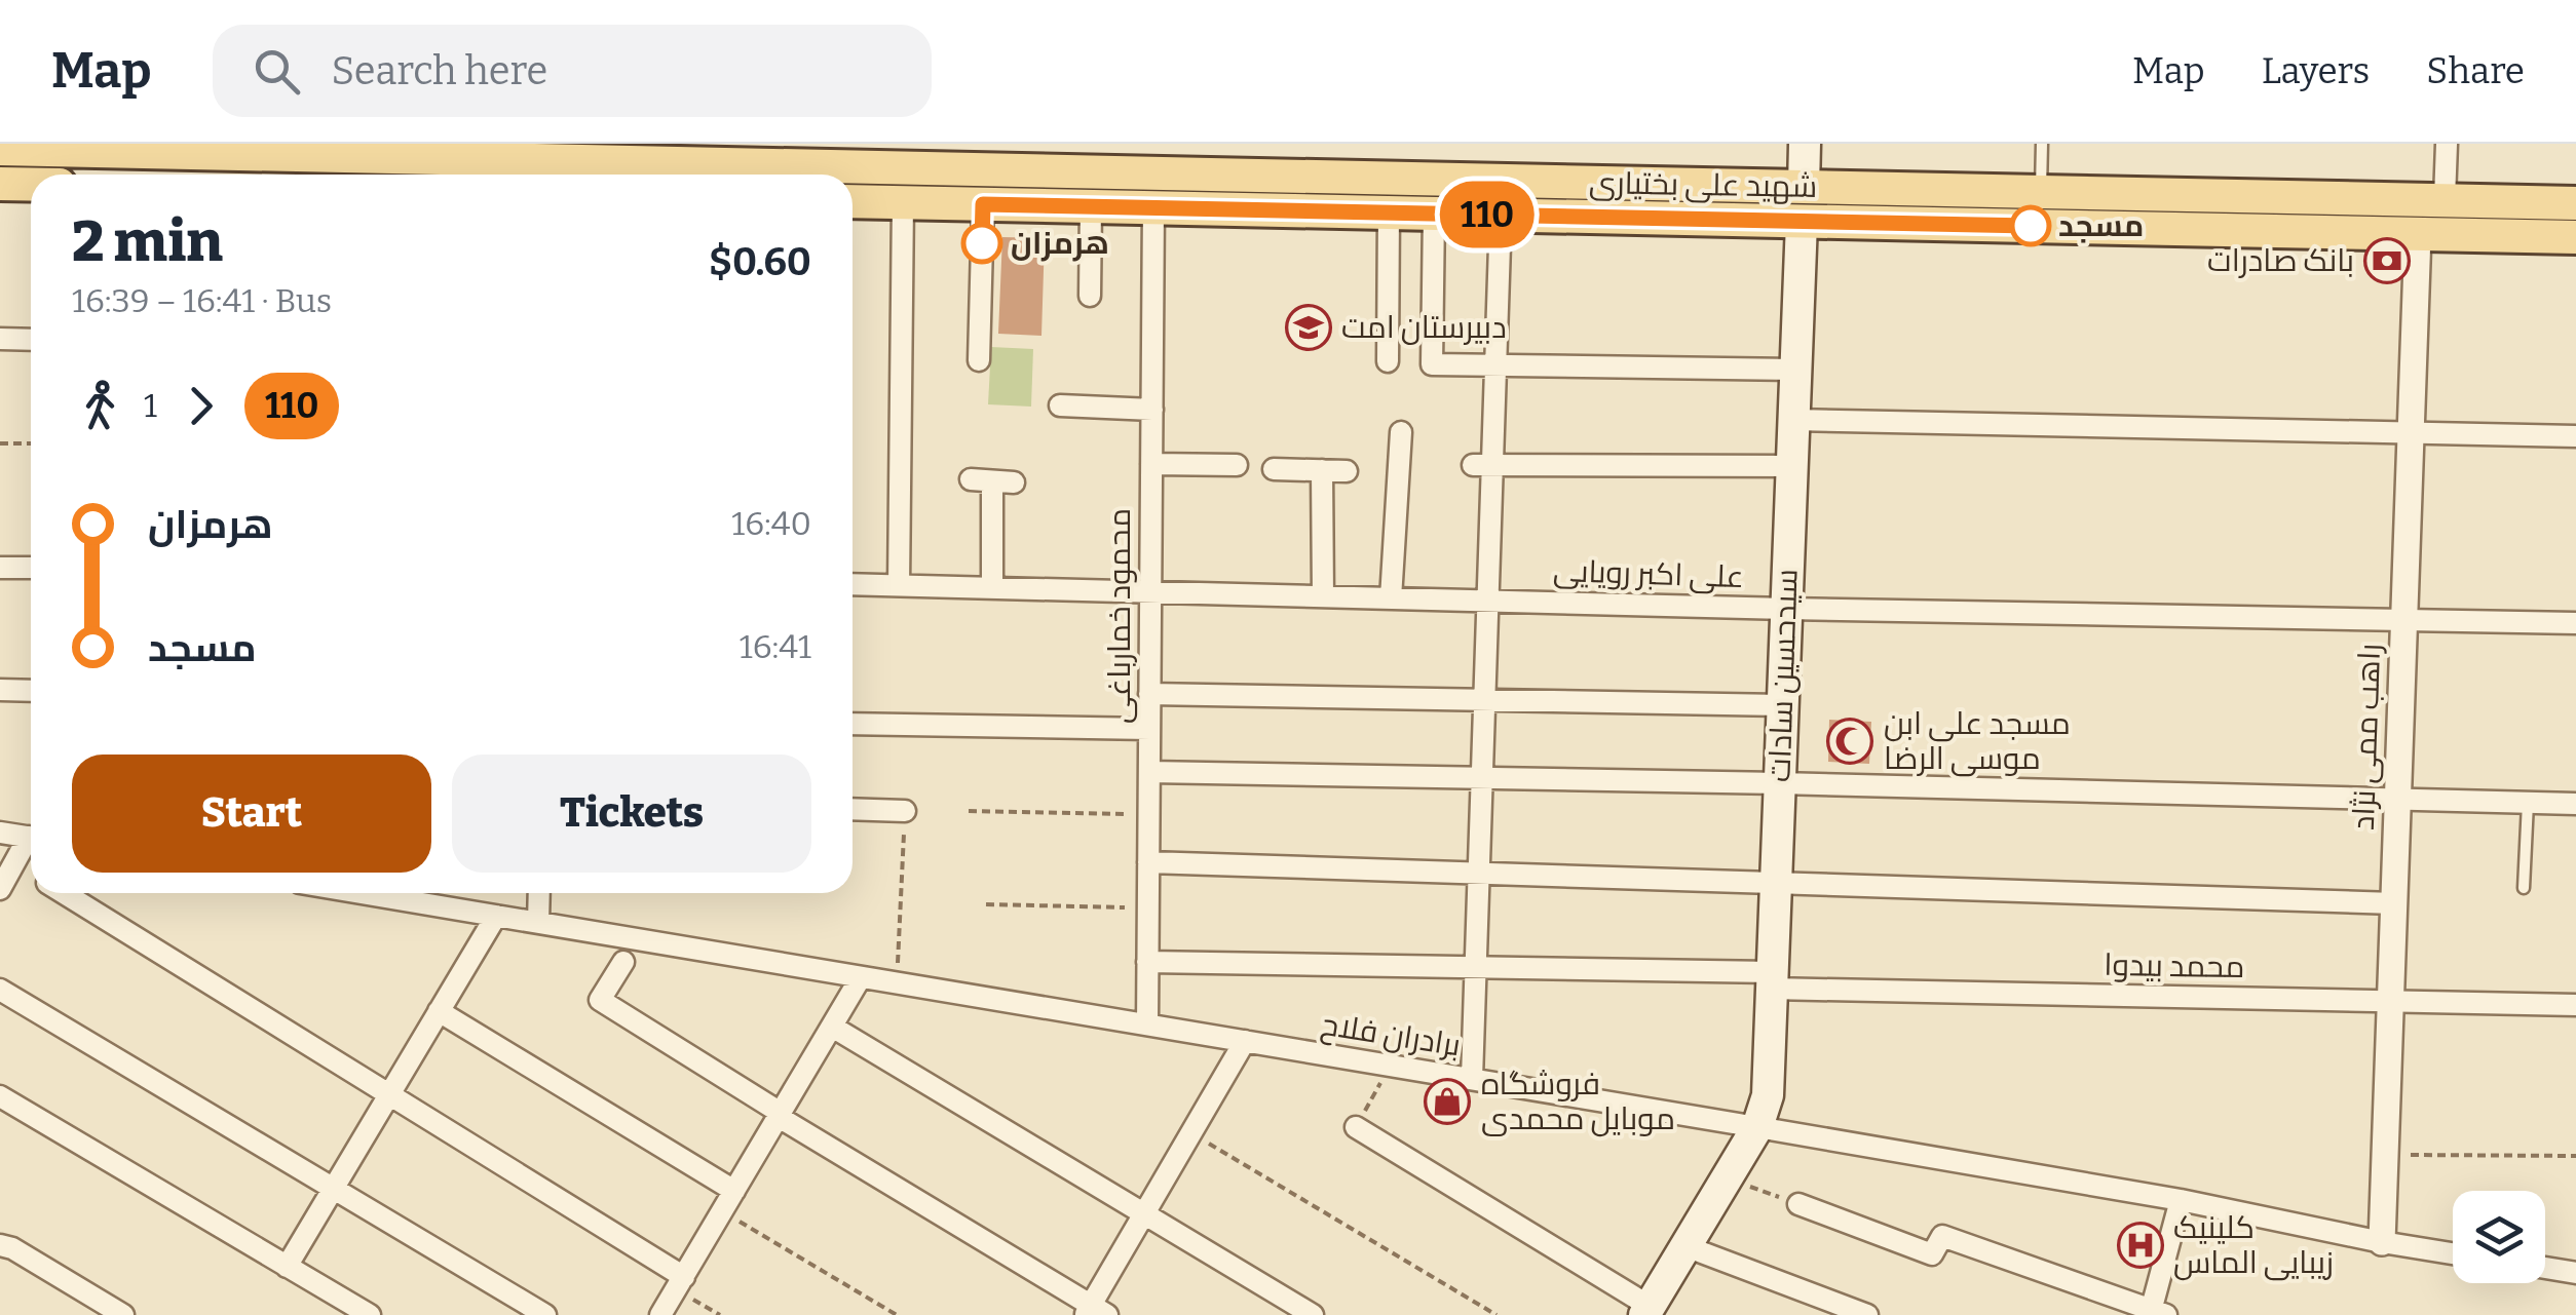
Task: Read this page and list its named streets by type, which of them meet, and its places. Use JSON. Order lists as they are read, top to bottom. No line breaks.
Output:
{"streets":{"main road":["شهید علی بختیاری","سیدحسین سادات"],"street":["علی اکبر رویایی","محمود خمارباغی","راهب ممی نژاد","محمد بیدوا","برادران فلاح"]},"crossings":[["شهید علی بختیاری","محمود خمارباغی"],["شهید علی بختیاری","سیدحسین سادات"],["شهید علی بختیاری","راهب ممی نژاد"],["علی اکبر رویایی","محمود خمارباغی"],["علی اکبر رویایی","سیدحسین سادات"],["علی اکبر رویایی","راهب ممی نژاد"],["محمود خمارباغی","محمد بیدوا"],["محمود خمارباغی","برادران فلاح"],["سیدحسین سادات","محمد بیدوا"],["سیدحسین سادات","برادران فلاح"],["راهب ممی نژاد","محمد بیدوا"],["راهب ممی نژاد","برادران فلاح"]],"places":{"other":["مسجد","هرمزان"],"bank":["بانک صادرات"],"school or university":["دبیرستان امت"],"mosque":["مسجد علی ابن موسی الرضا"],"shop":["فروشگاه موبایل محمدی"],"hospital":["کلینیک زیبایی الماس"]},"lines":["bus line 110"],"page":{"header":"Map","search":"Search here","nav":["Map","Layers","Share"],"on_map":"110","heading":["2 min","16:39 – 16:41 · Bus","$0.60"],"legs":["1","110"],"list":[{"name":"هرمزان","value":"16:40"},{"name":"مسجد","value":"16:41"}],"buttons":["Start","Tickets"]}}
